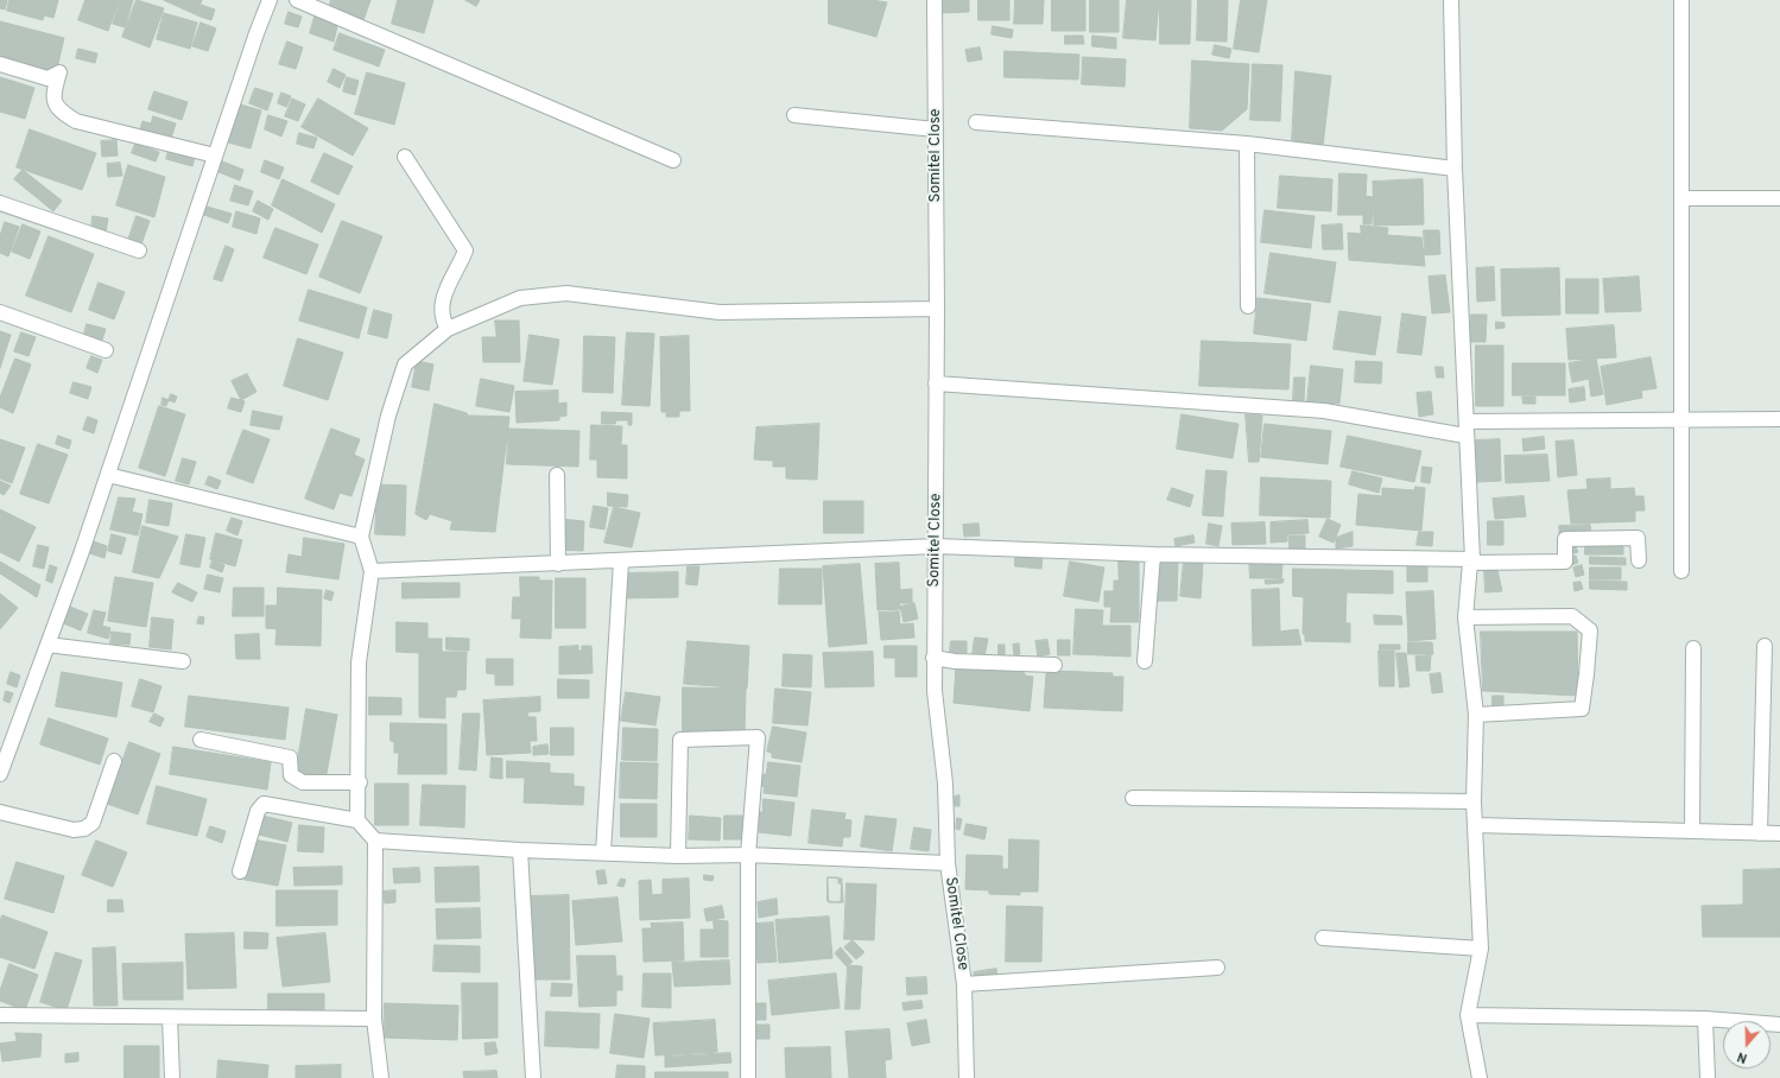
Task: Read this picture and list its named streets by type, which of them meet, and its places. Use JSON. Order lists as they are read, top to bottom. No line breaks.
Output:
{"streets":{"street":["Somitel Close"]},"north":"bottom"}
